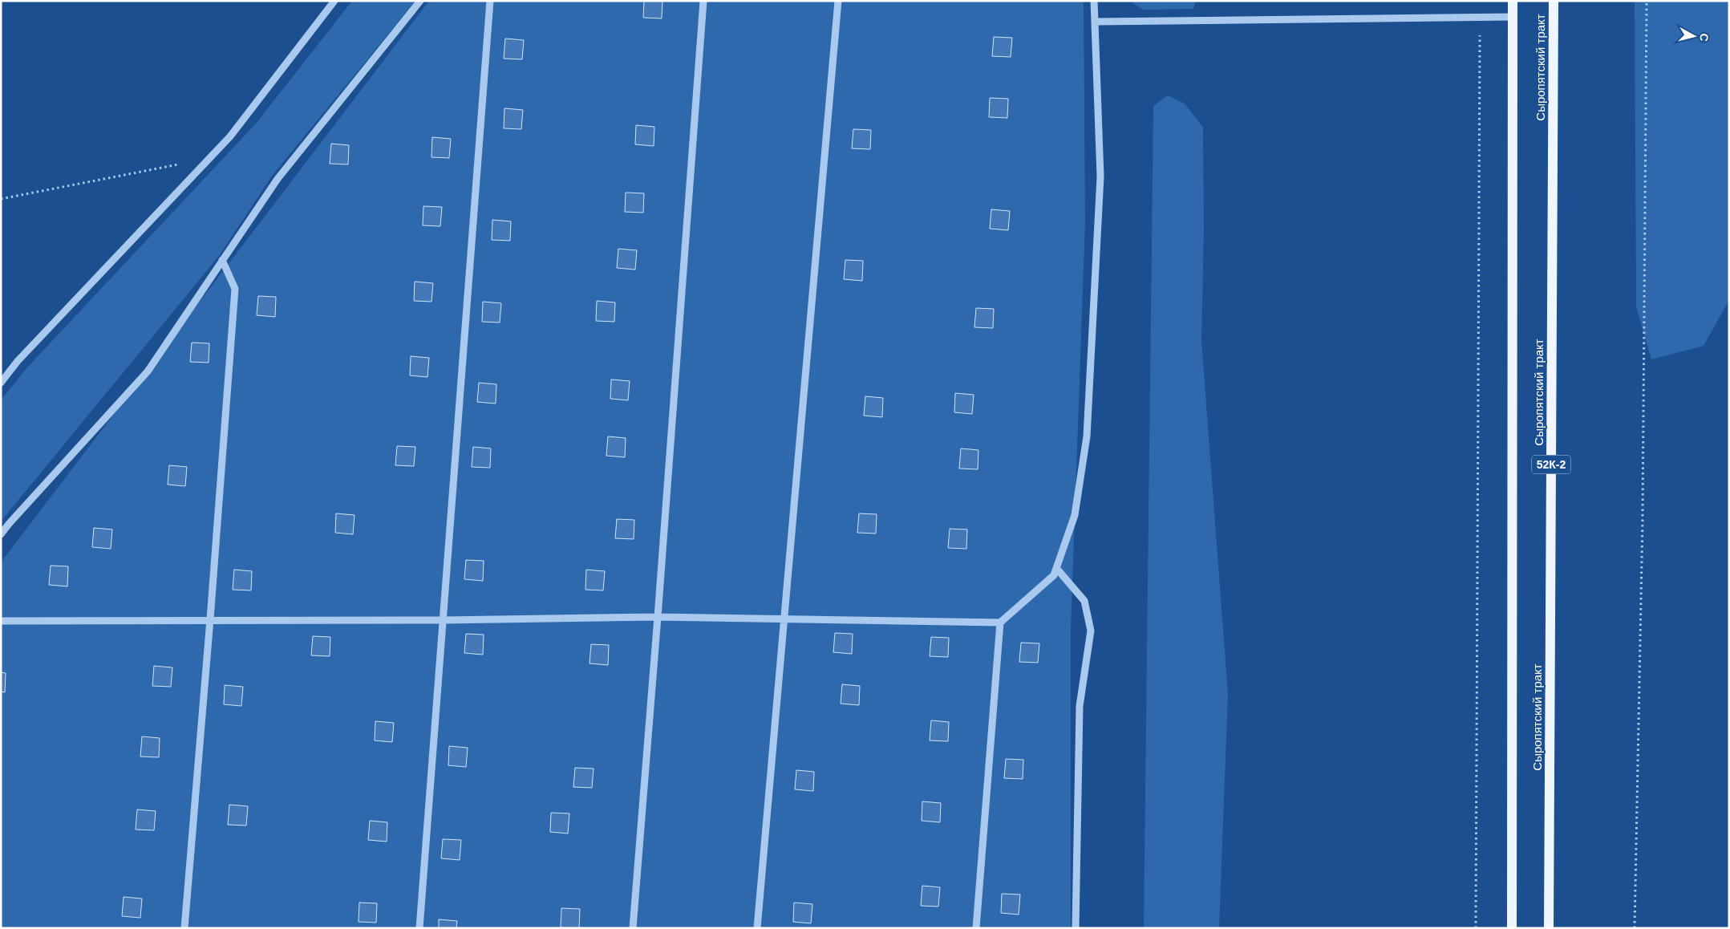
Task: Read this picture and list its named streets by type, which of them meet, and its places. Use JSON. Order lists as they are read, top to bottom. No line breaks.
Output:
{"streets":{"main road":["Сыропятский тракт","52К-2"]},"north":"right"}
